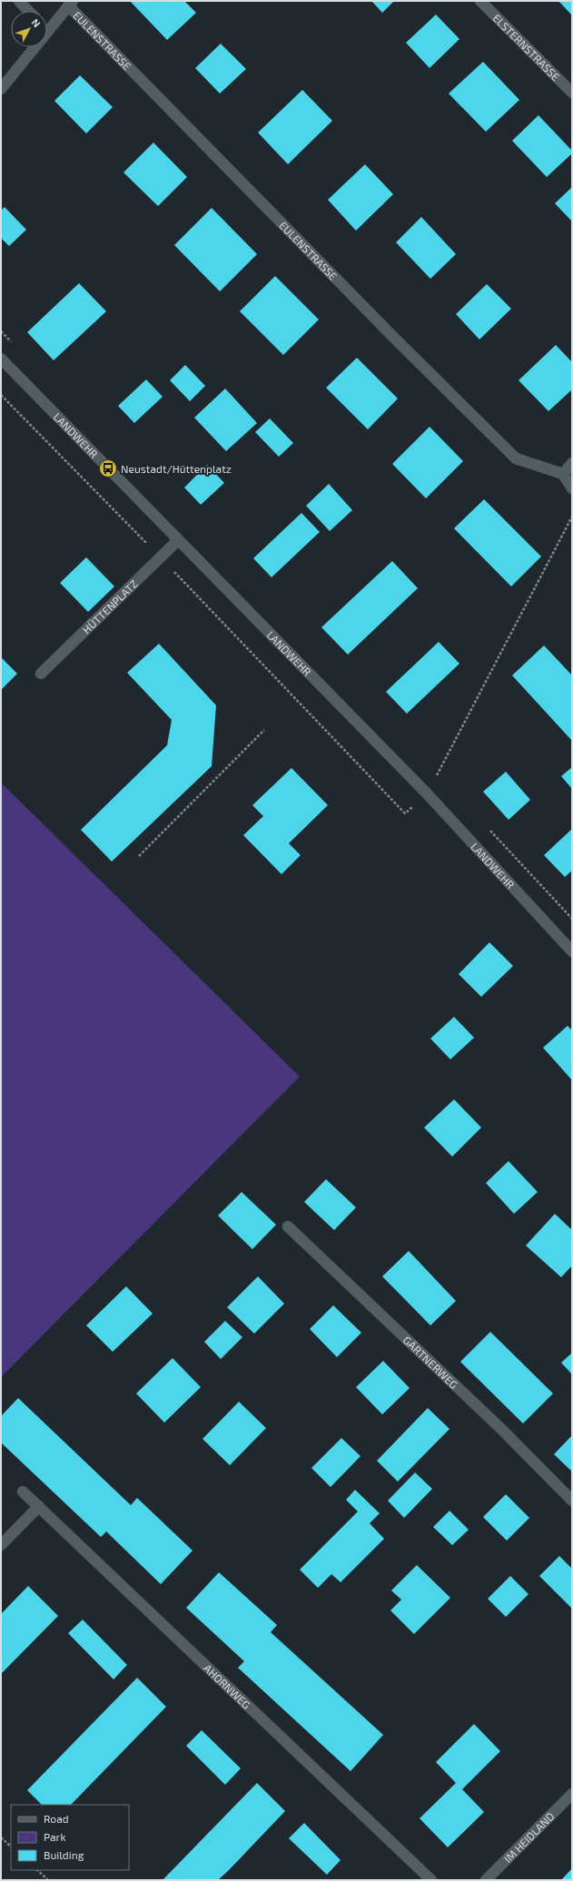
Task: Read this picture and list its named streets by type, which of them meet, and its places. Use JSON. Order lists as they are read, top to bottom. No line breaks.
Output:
{"streets":{"street":["EULENSTRASSE","ELSTERNSTRASSE","LANDWEHR","HÜTTENPLATZ","GÄRTNERWEG","AHORNWEG","IM HEIDLAND"]},"crossings":[["LANDWEHR","HÜTTENPLATZ"]],"places":{"bus stop":["Neustadt/Hüttenplatz"]},"legend":["Road","Park","Building"],"north":"top right"}
